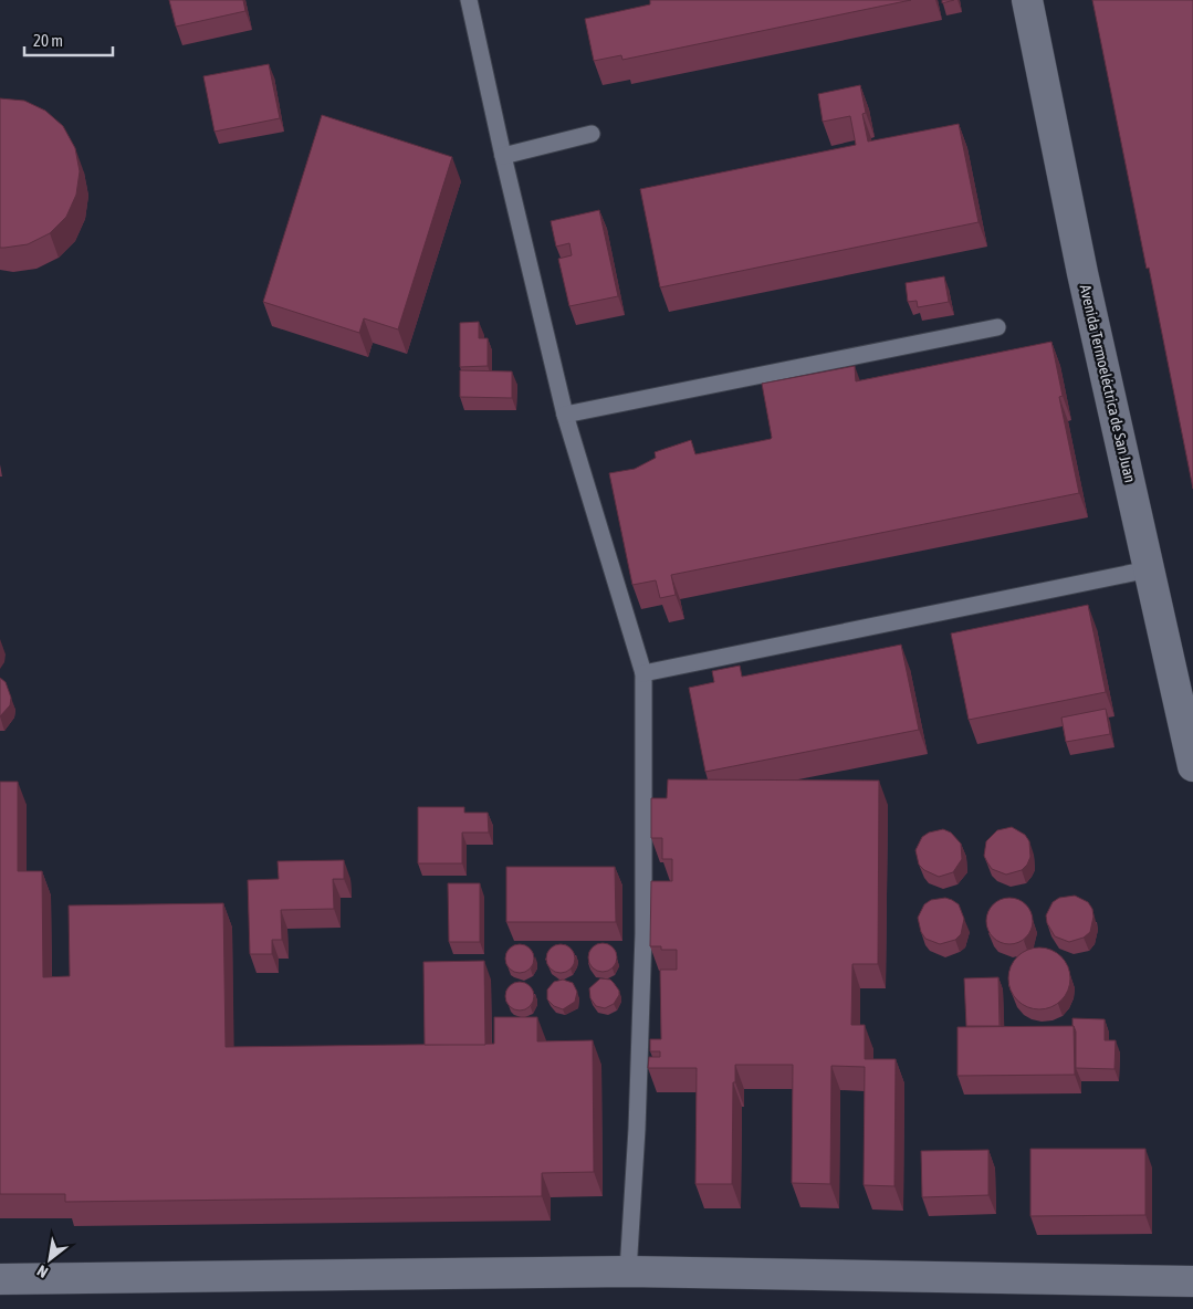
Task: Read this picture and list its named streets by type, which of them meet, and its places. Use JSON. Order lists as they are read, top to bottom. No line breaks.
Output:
{"streets":{"street":["Avenida Termoeléctrica de San Juan"]},"scale_bar":"20 m","north":"bottom left"}
